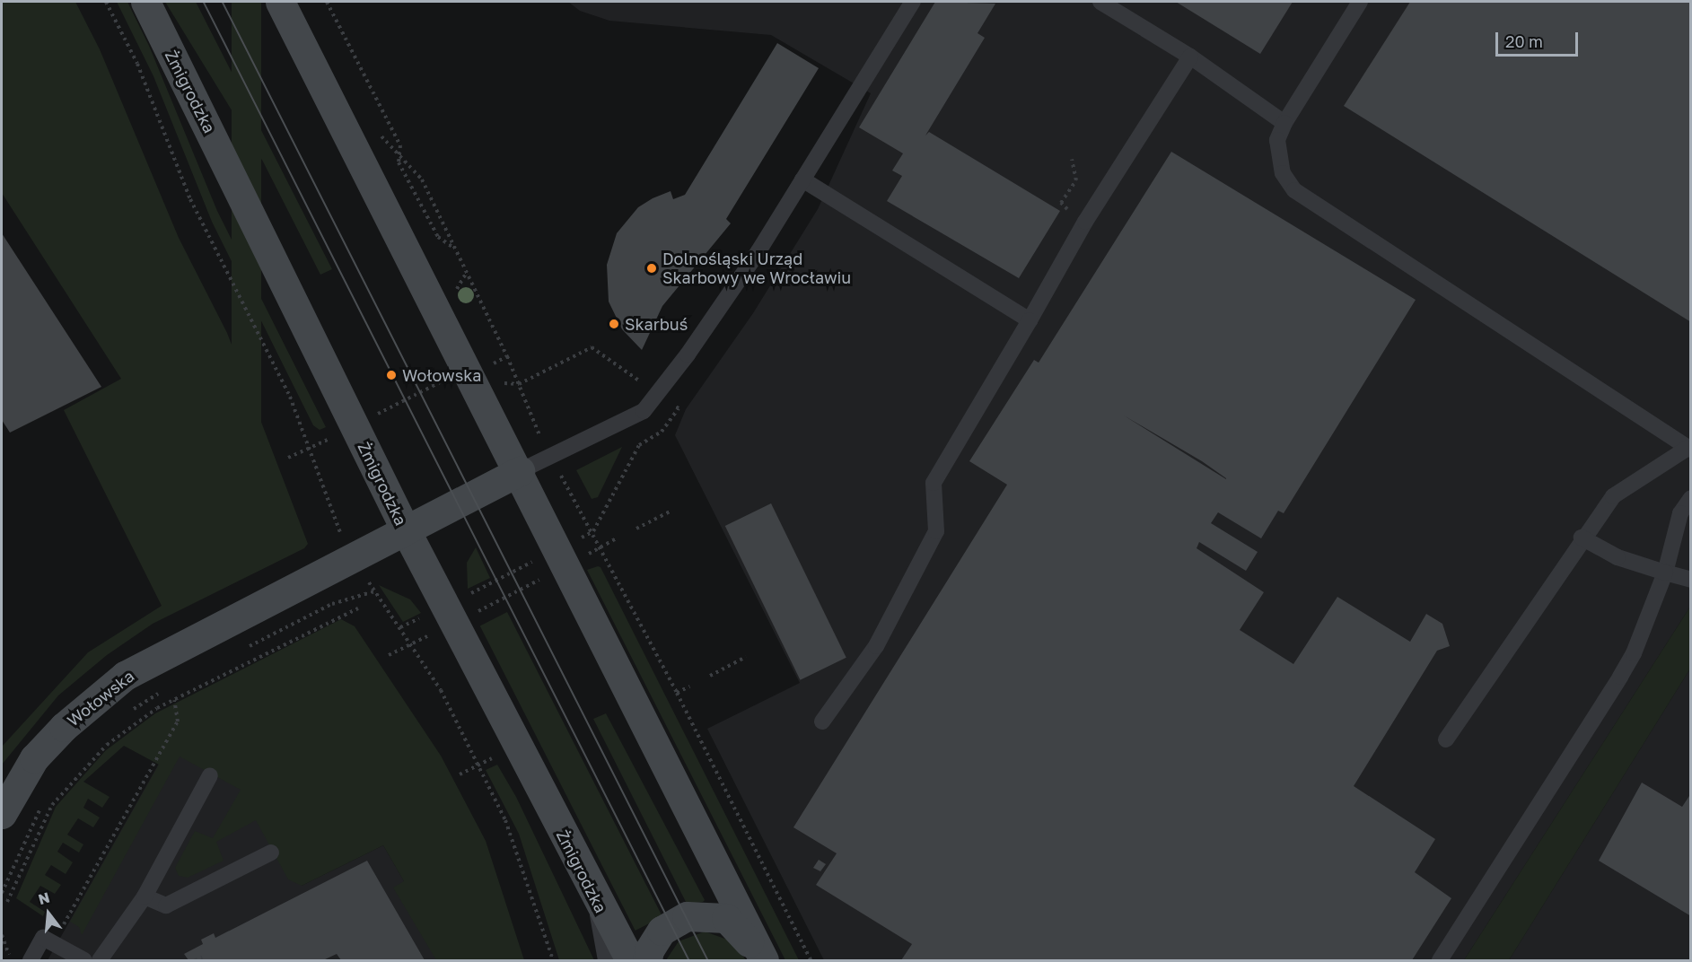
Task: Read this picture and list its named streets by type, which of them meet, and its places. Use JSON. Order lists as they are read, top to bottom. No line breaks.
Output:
{"streets":{"main road":["Żmigrodzka","Wołowska"]},"crossings":[["Żmigrodzka","Wołowska"]],"places":["Dolnośląski Urząd Skarbowy we Wrocławiu","Skarbuś","Wołowska"],"scale_bar":"20 m","north":"top"}
